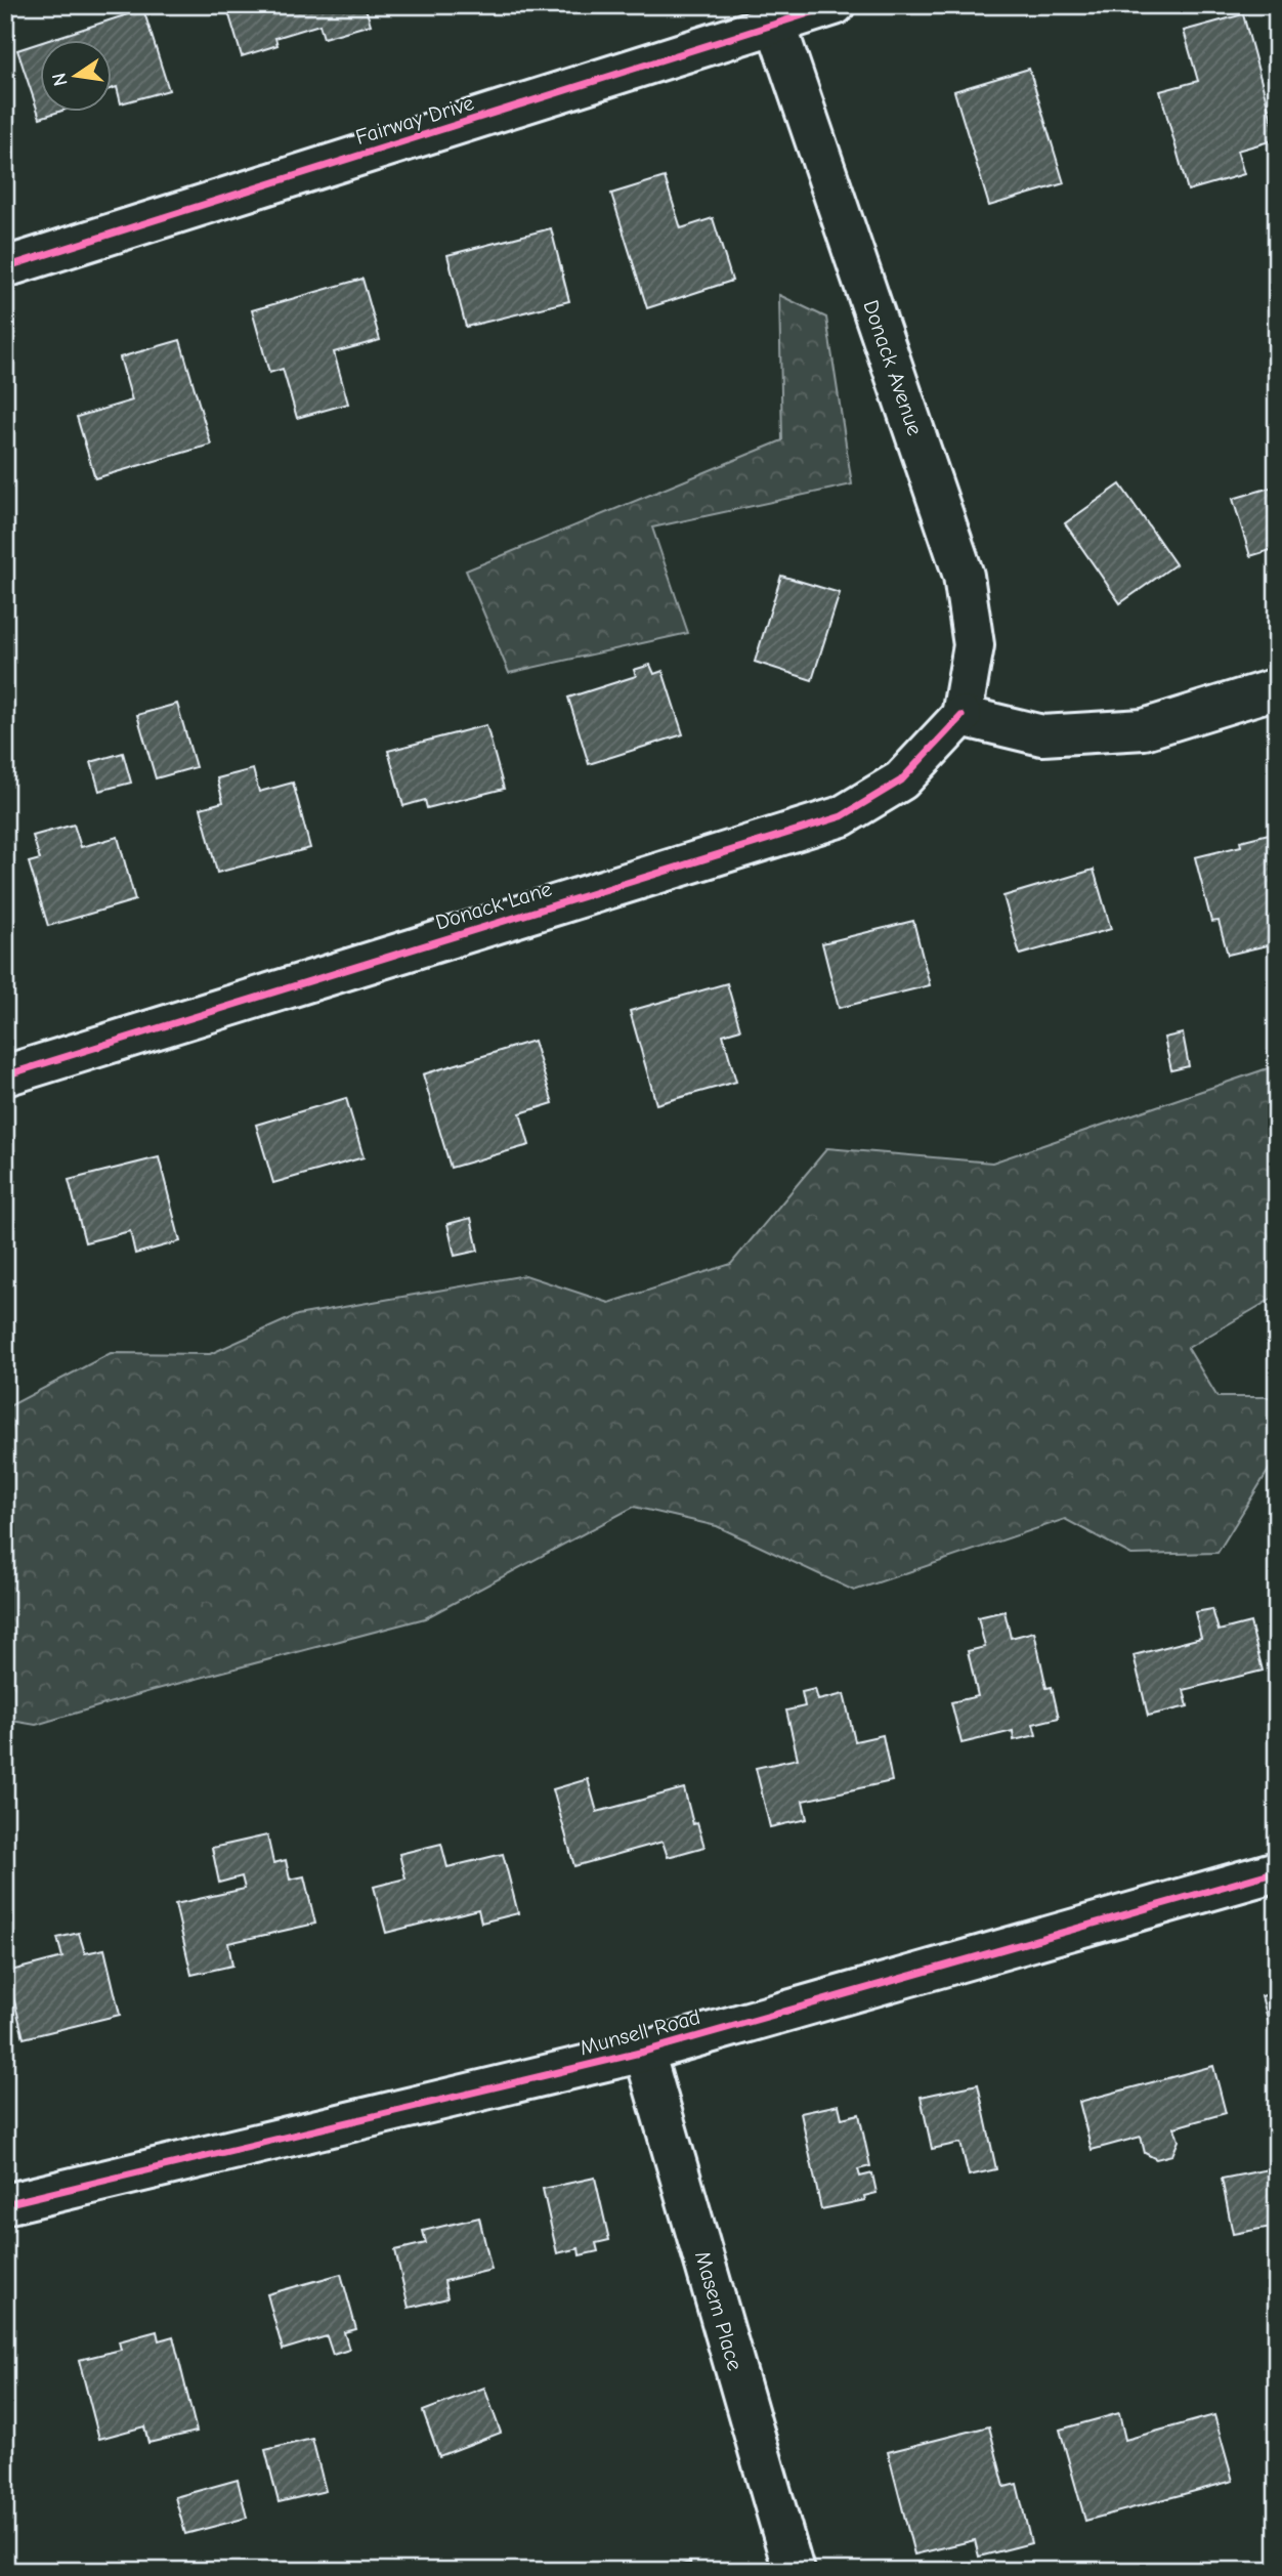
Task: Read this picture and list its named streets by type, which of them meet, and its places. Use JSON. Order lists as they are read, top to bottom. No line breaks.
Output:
{"streets":{"street":["Fairway Drive","Donack Avenue","Donack Lane","Munsell Road","Masem Place"]},"crossings":[["Fairway Drive","Donack Avenue"],["Donack Avenue","Donack Lane"],["Munsell Road","Masem Place"]],"north":"left"}
